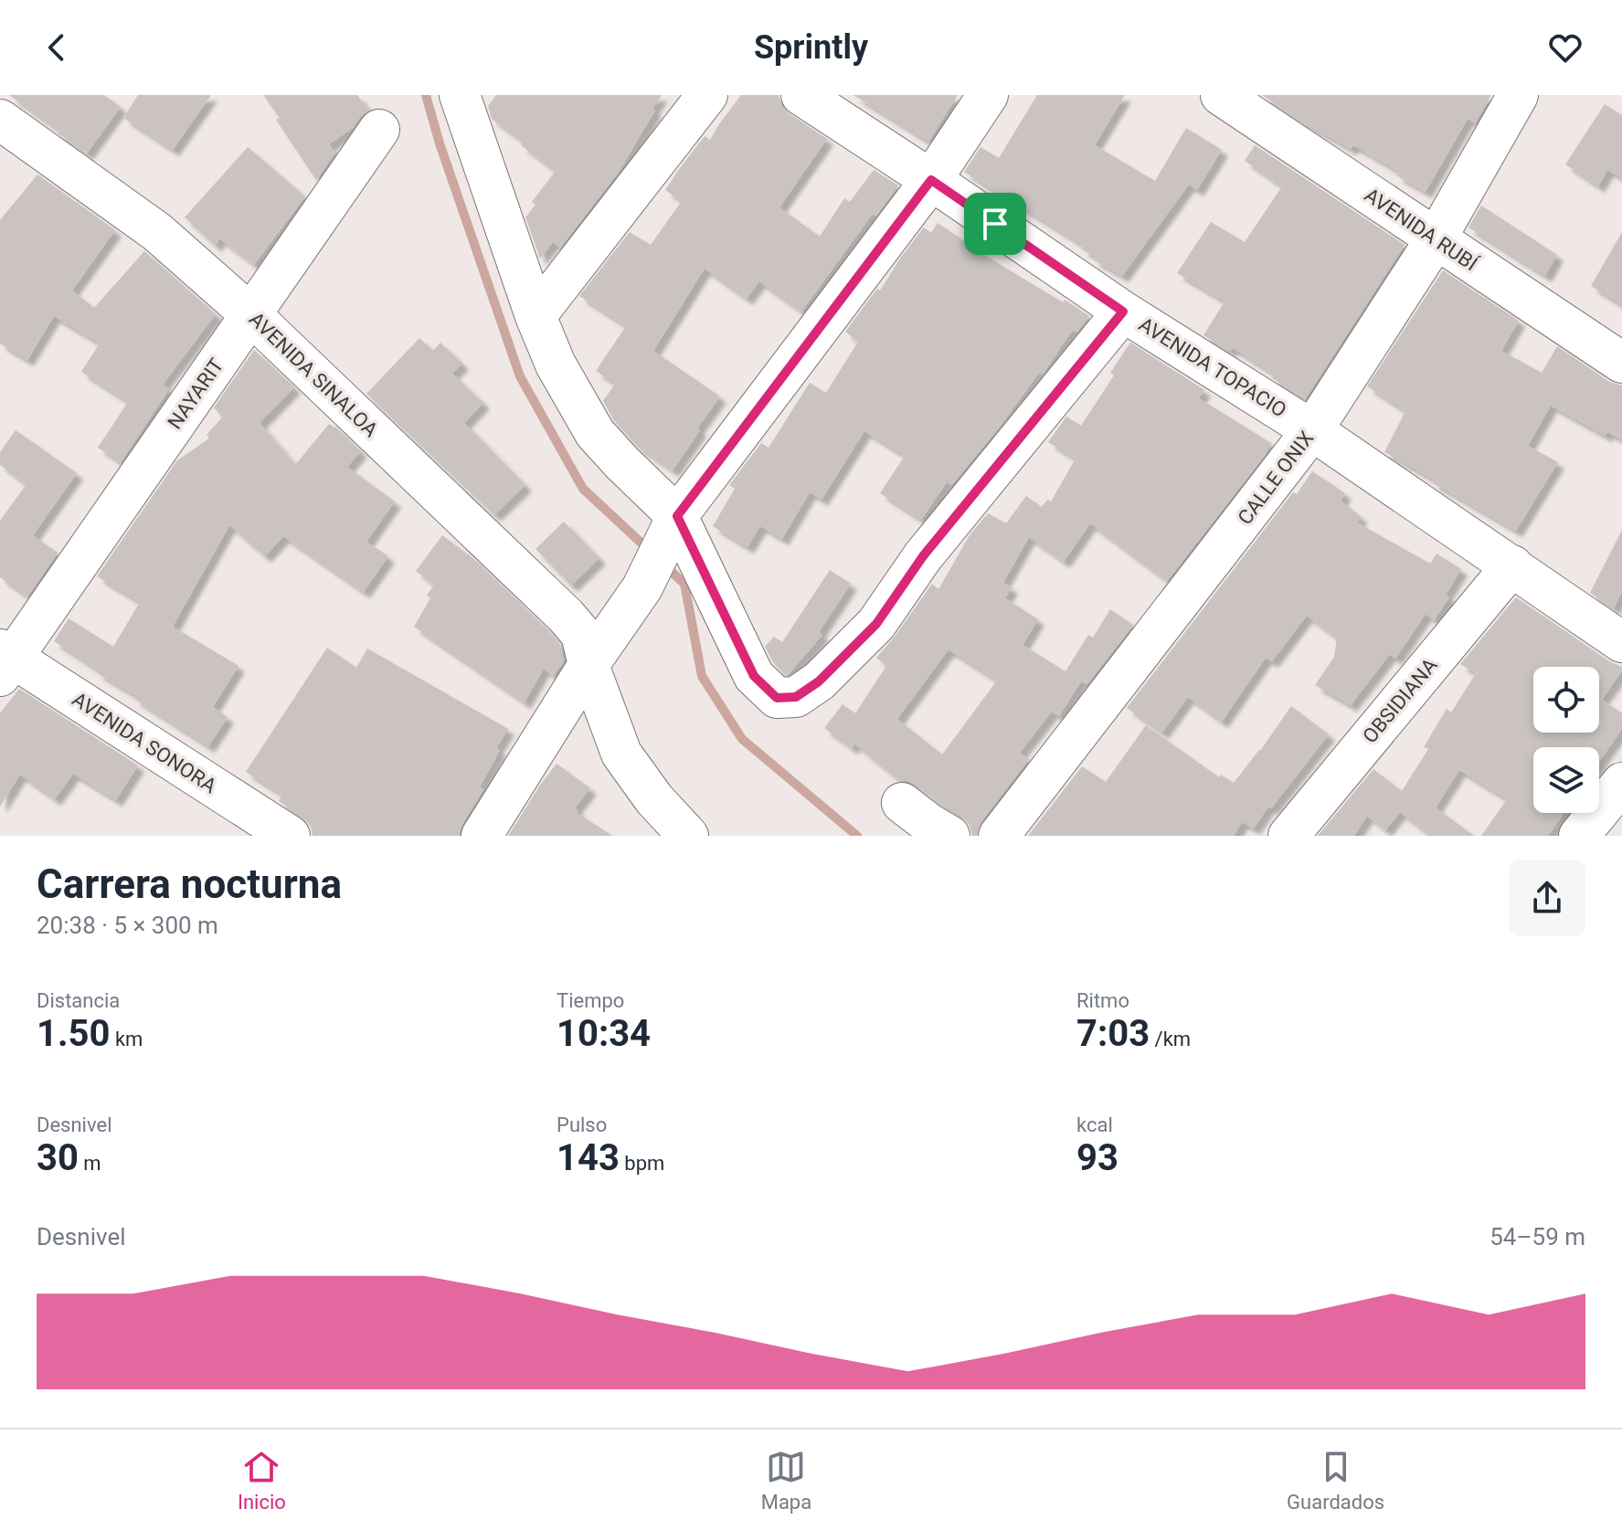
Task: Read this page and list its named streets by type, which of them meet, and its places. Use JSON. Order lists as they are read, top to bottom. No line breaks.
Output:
{"streets":{"street":["AVENIDA RUBÍ","AVENIDA TOPACIO","AVENIDA SINALOA","NAYARIT","CALLE ONIX","OBSIDIANA","AVENIDA SONORA"]},"crossings":[["AVENIDA RUBÍ","CALLE ONIX"],["AVENIDA TOPACIO","CALLE ONIX"],["AVENIDA TOPACIO","OBSIDIANA"],["AVENIDA SINALOA","NAYARIT"],["NAYARIT","AVENIDA SONORA"]],"page":{"header":"Sprintly","heading":["Carrera nocturna","20:38 · 5 × 300 m"],"stats":[["Distancia","1.50 km"],["Tiempo","10:34"],["Ritmo","7:03 /km"],["Desnivel","30 m"],["Pulso","143 bpm"],["kcal","93"]],"chart":["Desnivel","54–59 m"],"tabs":["Inicio","Mapa","Guardados"]}}
